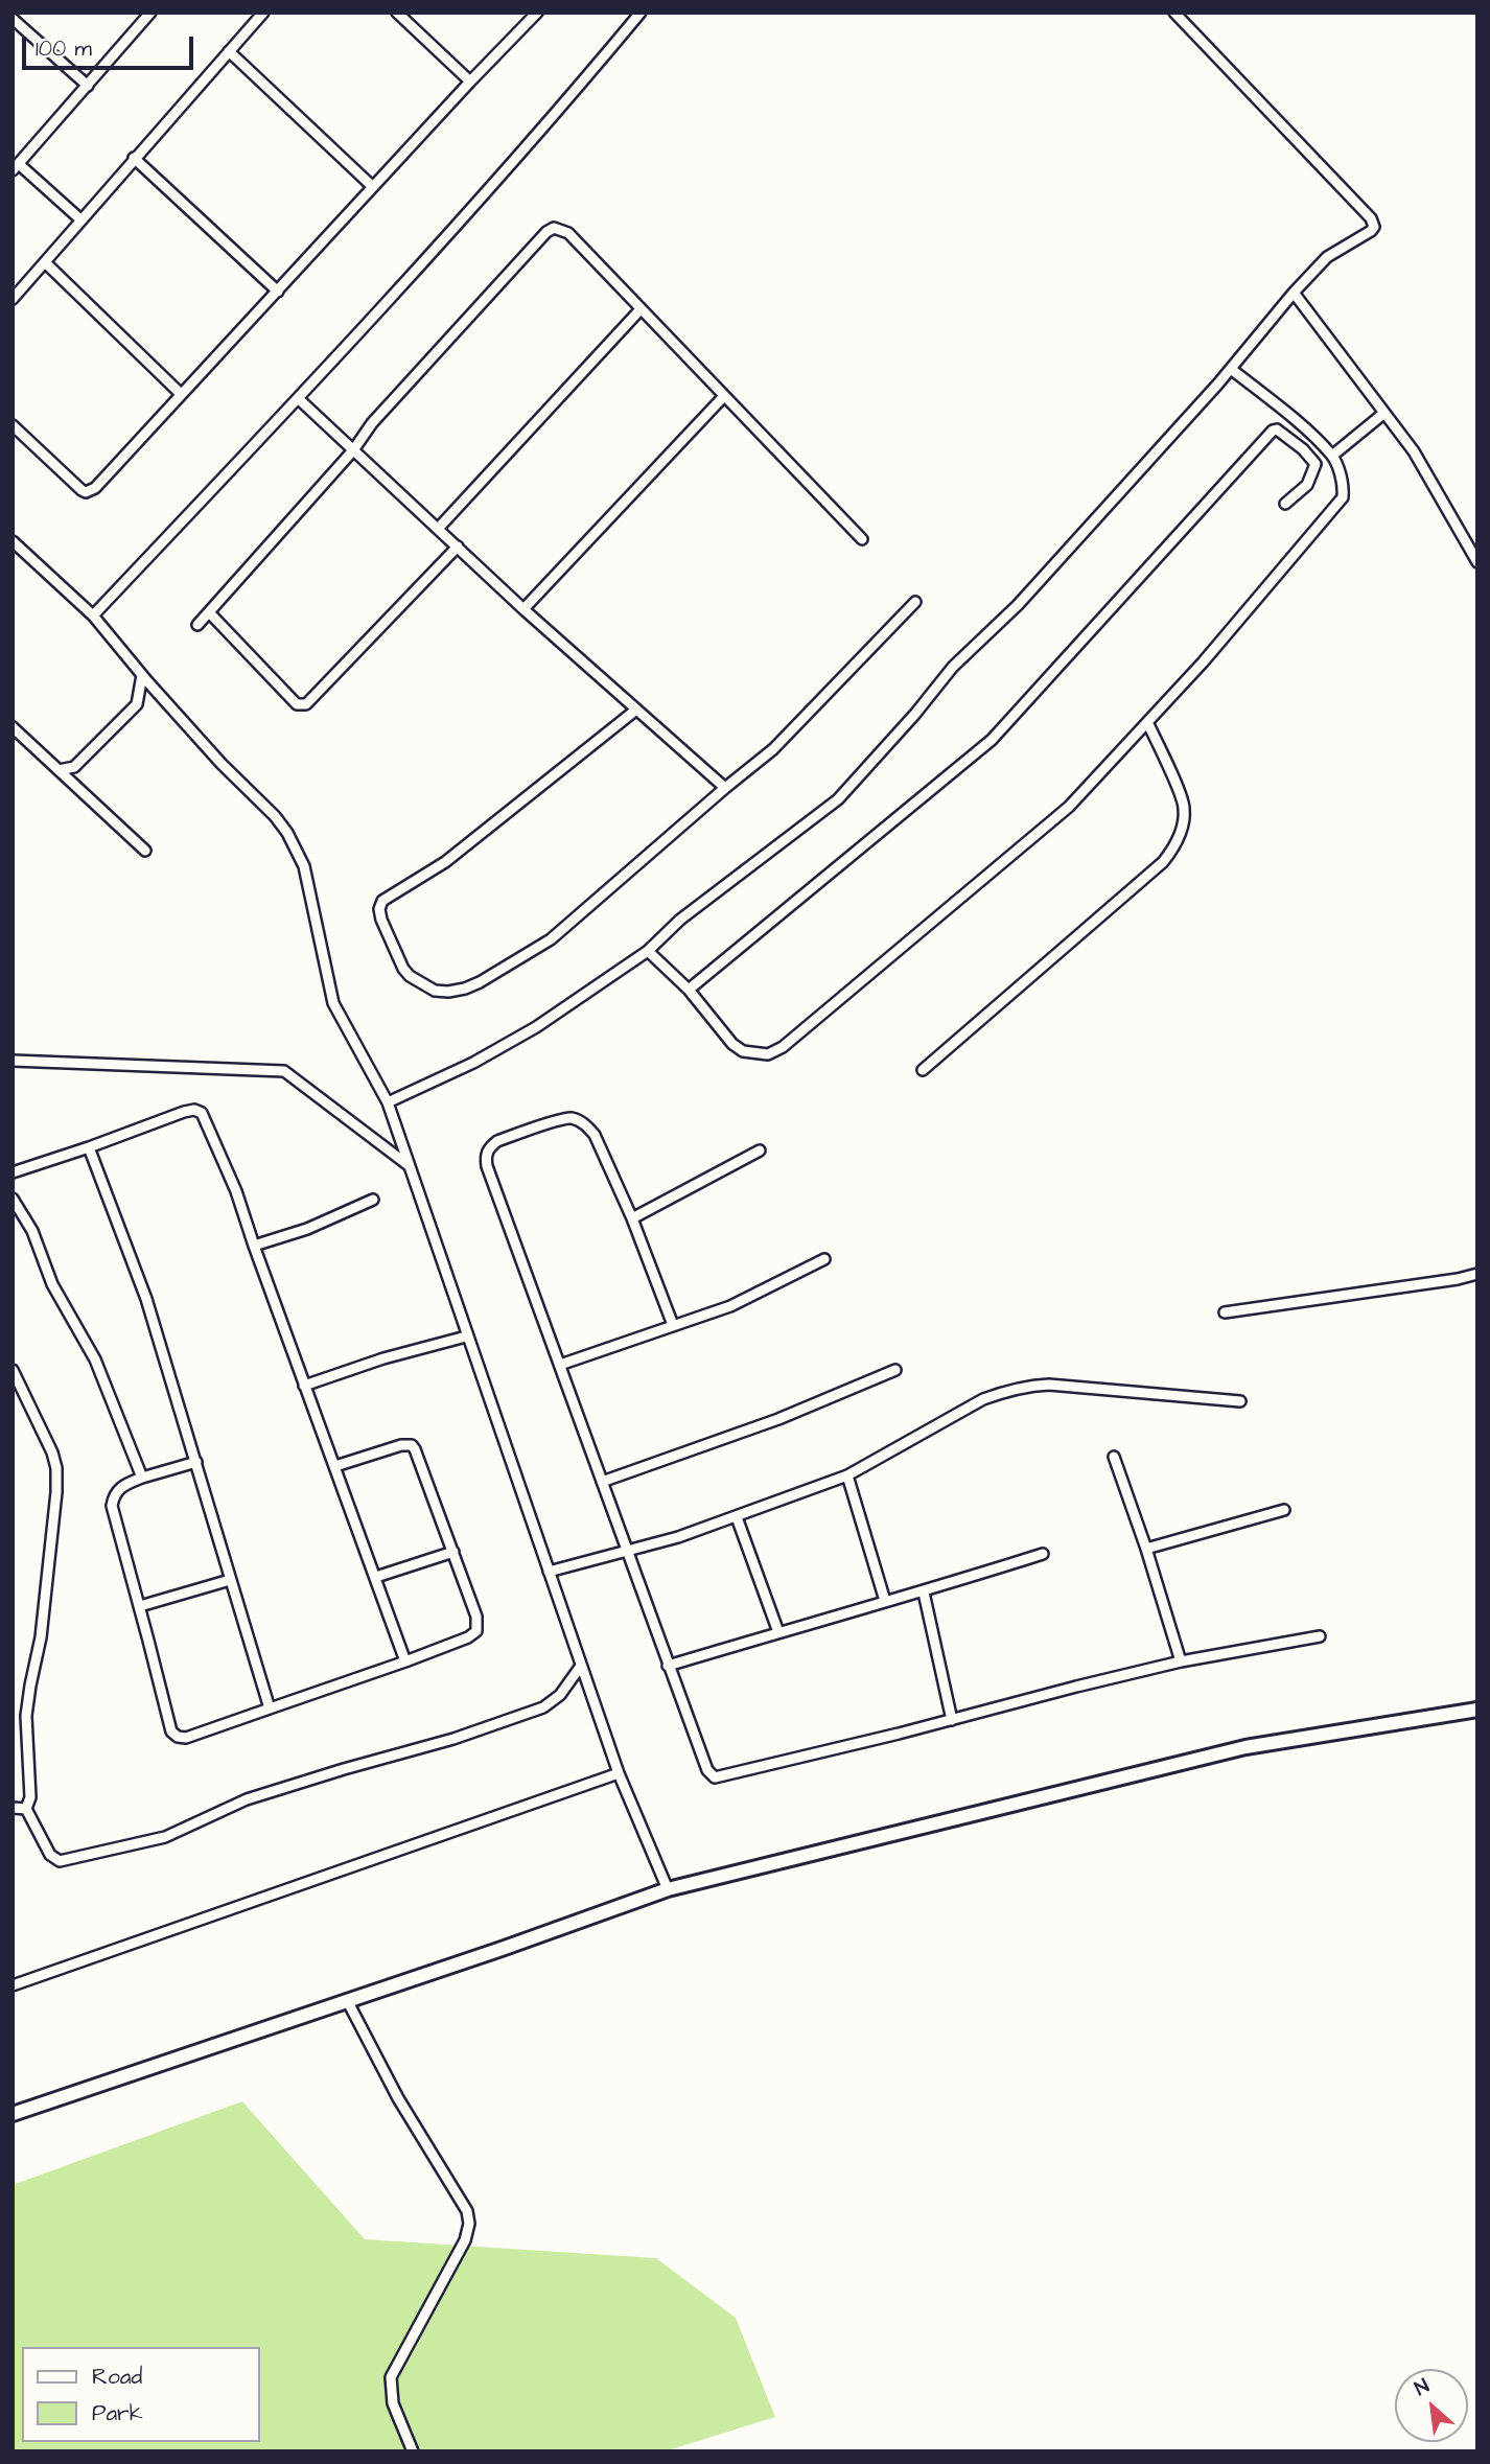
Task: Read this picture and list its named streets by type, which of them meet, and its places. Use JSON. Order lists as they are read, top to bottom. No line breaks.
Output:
{"legend":["Road","Park"],"scale_bar":"100 m","north":"top left"}
